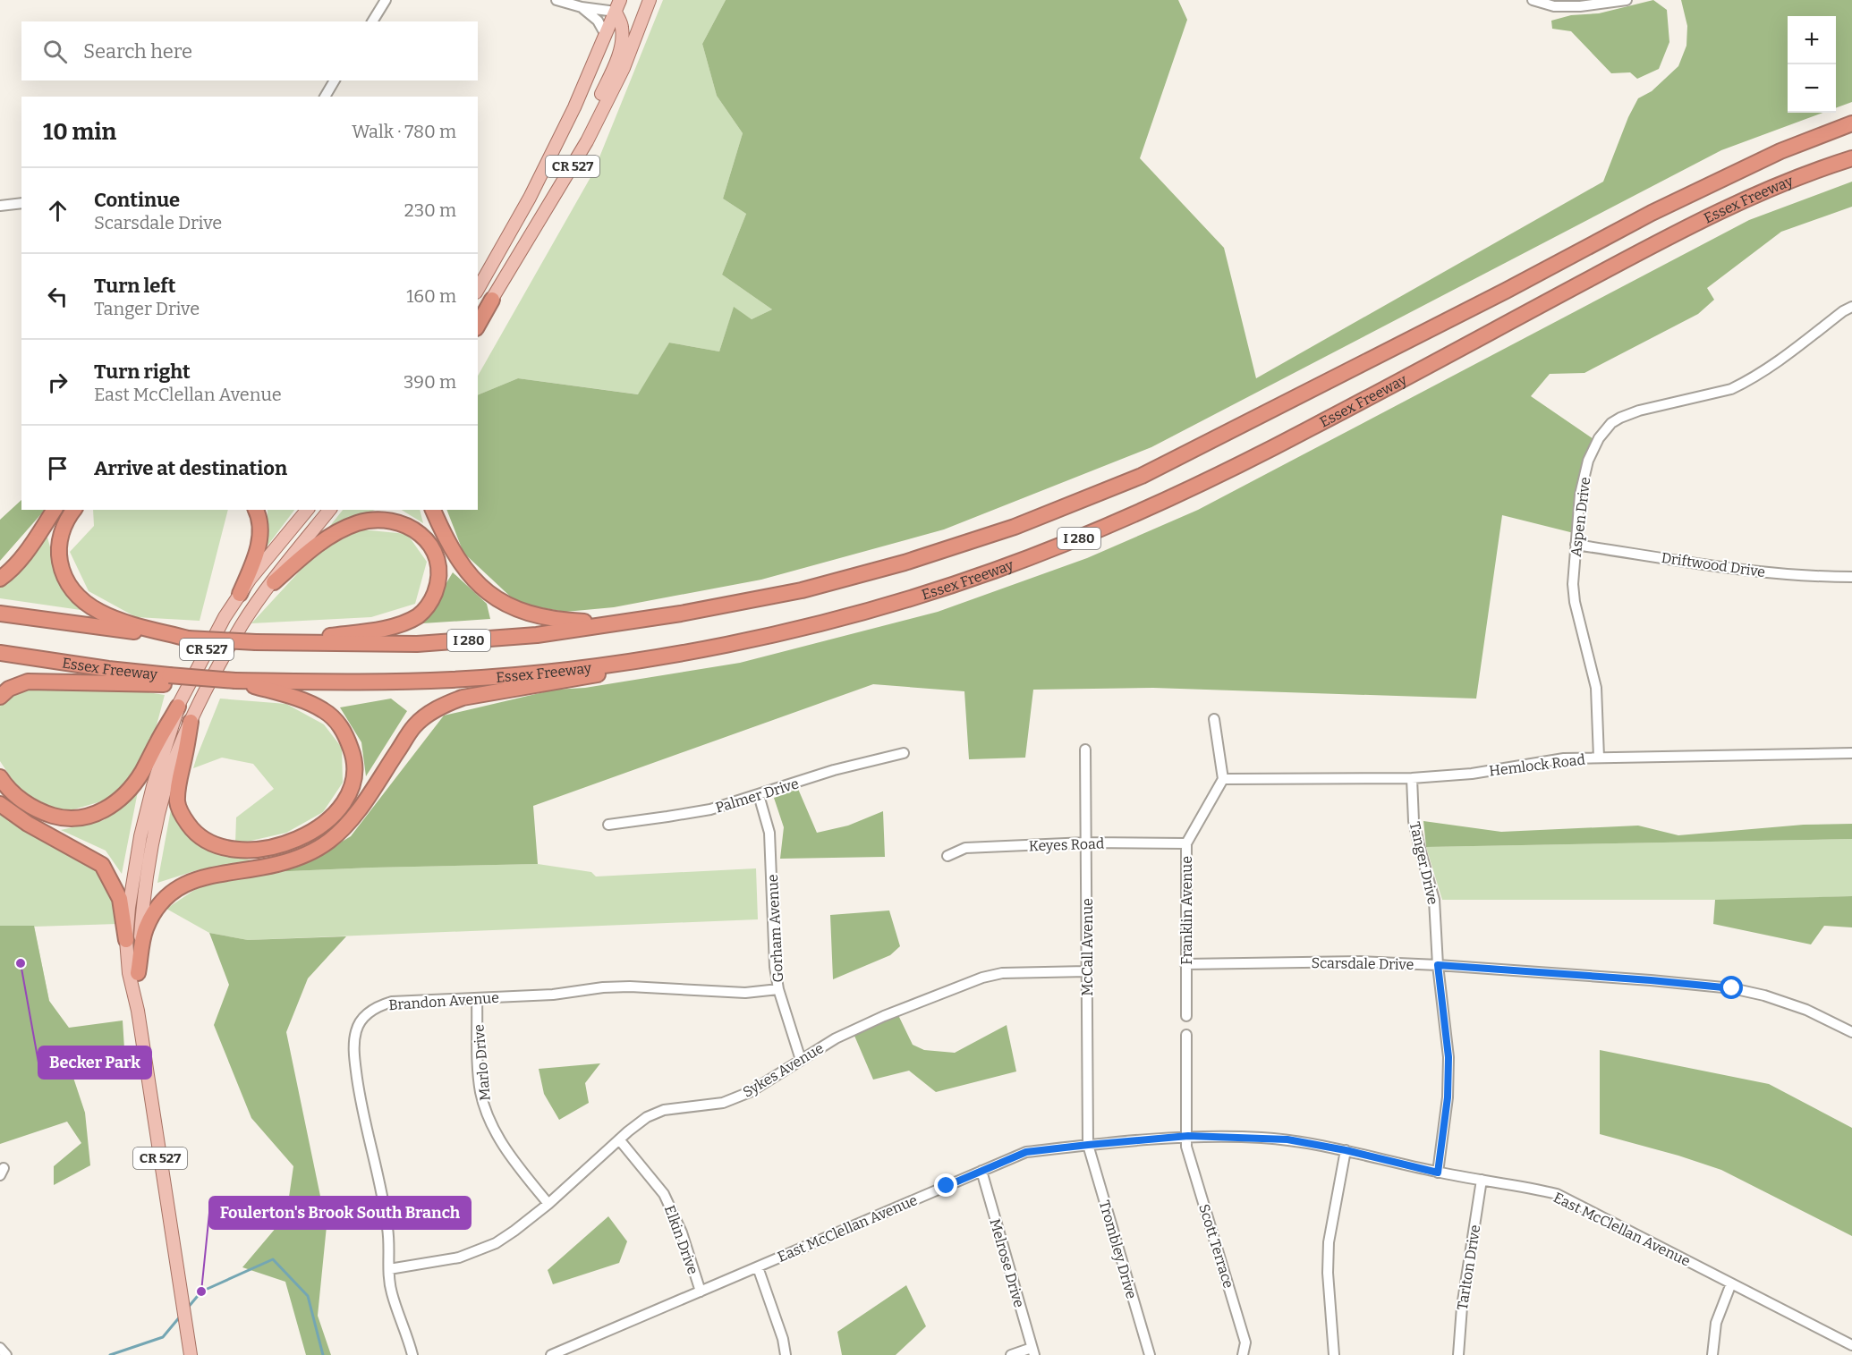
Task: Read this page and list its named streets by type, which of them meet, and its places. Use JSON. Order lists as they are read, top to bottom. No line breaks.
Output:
{"streets":{"highway":["Essex Freeway","I 280"],"main road":["CR 527"],"street":["Aspen Drive","Driftwood Drive","Hemlock Road","Palmer Drive","Keyes Road","Tanger Drive","Franklin Avenue","Gorham Avenue","McCall Avenue","Scarsdale Drive","Brandon Avenue","Marlo Drive","Sykes Avenue","East McClellan Avenue","Elkin Drive","Scott Terrace","Trombley Drive","Melrose Drive","Tarlton Drive"]},"crossings":[["Aspen Drive","Driftwood Drive"],["Aspen Drive","Hemlock Road"],["Hemlock Road","Tanger Drive"],["Hemlock Road","Franklin Avenue"],["Palmer Drive","Gorham Avenue"],["Keyes Road","Franklin Avenue"],["Keyes Road","McCall Avenue"],["Tanger Drive","Scarsdale Drive"],["Tanger Drive","East McClellan Avenue"],["Franklin Avenue","Scarsdale Drive"],["Gorham Avenue","Brandon Avenue"],["Gorham Avenue","Sykes Avenue"],["McCall Avenue","Sykes Avenue"],["McCall Avenue","East McClellan Avenue"],["McCall Avenue","Trombley Drive"],["Brandon Avenue","Marlo Drive"],["Brandon Avenue","Sykes Avenue"],["Marlo Drive","Sykes Avenue"],["Sykes Avenue","Elkin Drive"],["East McClellan Avenue","Elkin Drive"],["East McClellan Avenue","Scott Terrace"],["East McClellan Avenue","Trombley Drive"],["East McClellan Avenue","Melrose Drive"],["East McClellan Avenue","Tarlton Drive"]],"places":["Becker Park","Foulerton's Brook South Branch"],"page":{"map_buttons":["+","−"],"search":"Search here","heading":["10 min","Walk · 780 m"],"list":[["Continue","Scarsdale Drive","230 m"],["Turn left","Tanger Drive","160 m"],["Turn right","East McClellan Avenue","390 m"],"Arrive at destination"]}}
